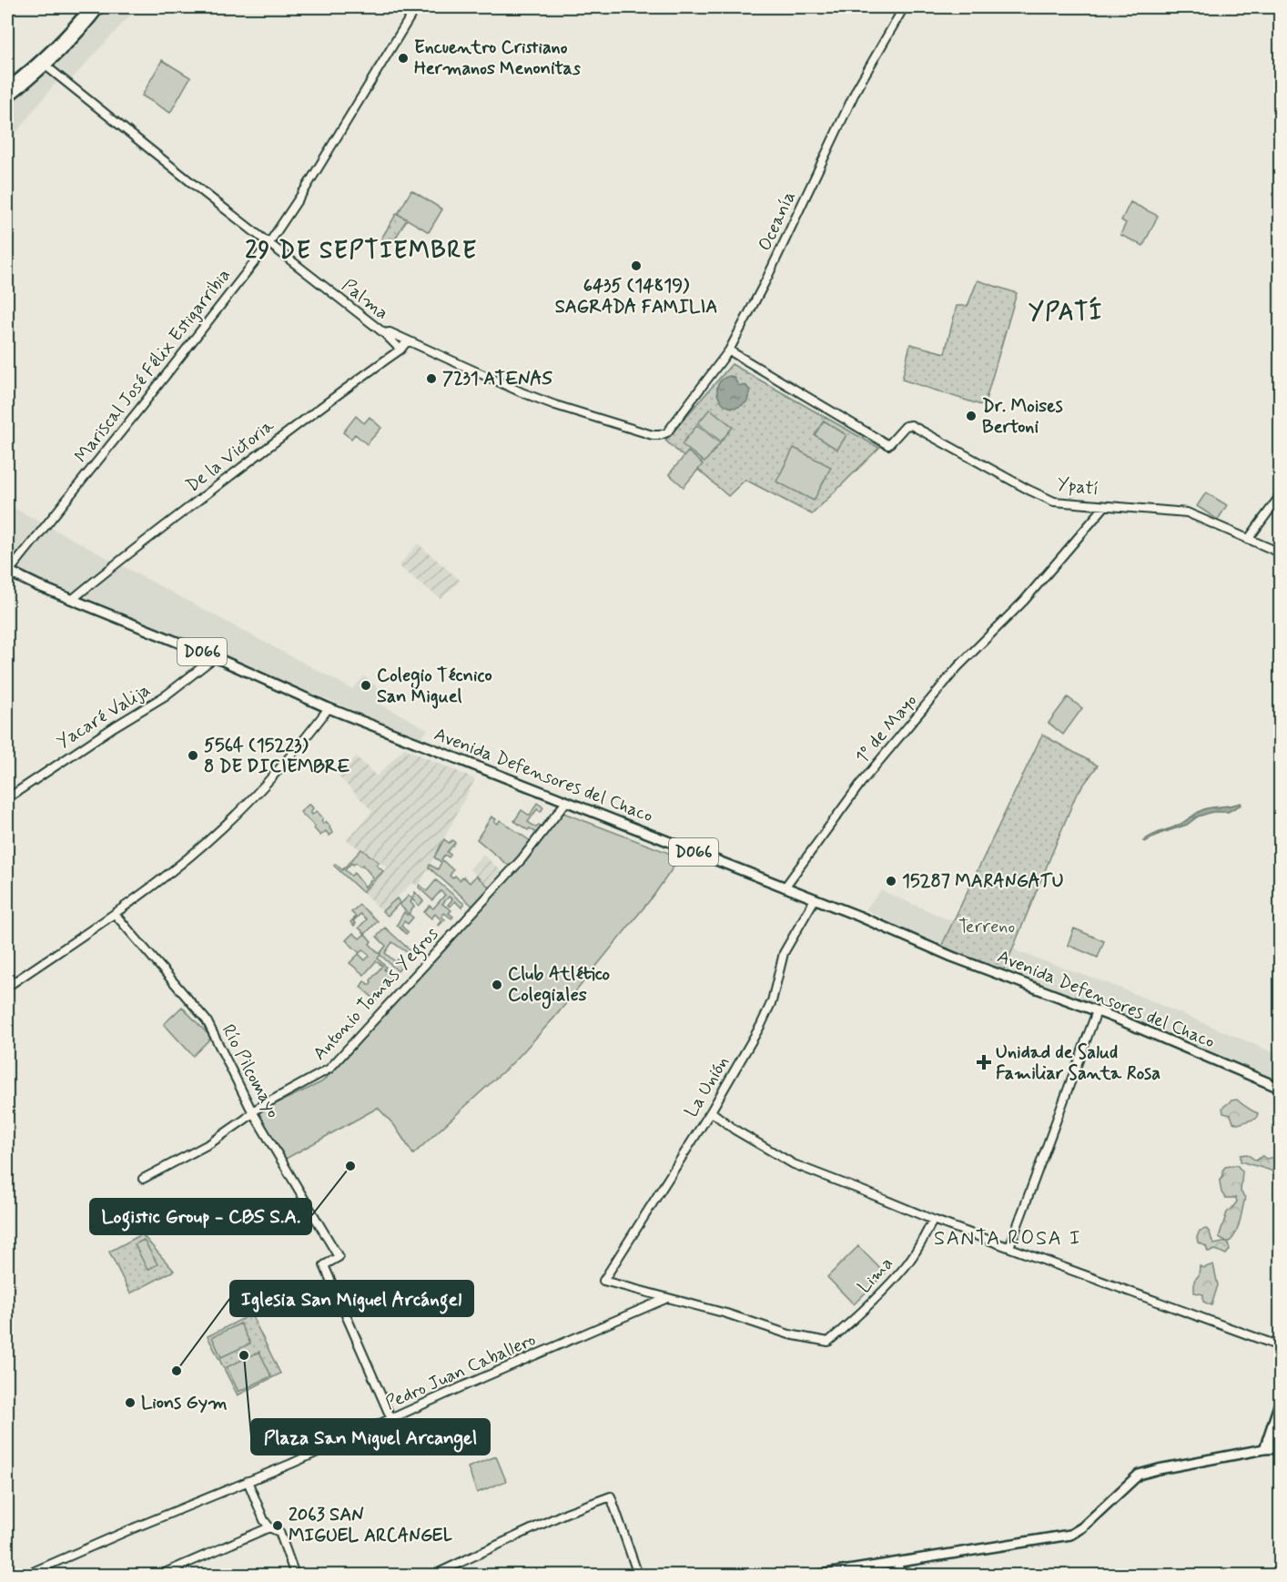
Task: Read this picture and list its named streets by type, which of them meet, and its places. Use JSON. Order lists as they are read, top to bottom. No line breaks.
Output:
{"streets":{"highway":["D066","Avenida Defensores del Chaco"],"street":["Oceanía","Palma","Mariscal José Félix Estigarribia","De la Victoria","Ypatí","Yacaré Valija","1º de Mayo","Antonio Tomas Yegros","Río Pilcomayo","La Unión","Lima","Pedro Juan Caballero"]},"crossings":[["Oceanía","Palma"],["Oceanía","Ypatí"],["Palma","Mariscal José Félix Estigarribia"],["Palma","De la Victoria"],["Mariscal José Félix Estigarribia","Avenida Defensores del Chaco"],["De la Victoria","Avenida Defensores del Chaco"],["Ypatí","1º de Mayo"],["Yacaré Valija","Avenida Defensores del Chaco"],["1º de Mayo","Avenida Defensores del Chaco"],["Avenida Defensores del Chaco","Antonio Tomas Yegros"],["Avenida Defensores del Chaco","La Unión"],["Antonio Tomas Yegros","Río Pilcomayo"],["Río Pilcomayo","Pedro Juan Caballero"],["La Unión","Lima"],["La Unión","Pedro Juan Caballero"],["Lima","Pedro Juan Caballero"]],"districts":["29 DE SEPTIEMBRE","YPATÍ","SANTA ROSA I"],"parks":["Terreno"],"places":{"other":["Encuentro Cristiano Hermanos Menonitas","6435 (14819) SAGRADA FAMILIA","7231 ATENAS","Dr. Moises Bertoni","Colegio Técnico San Miguel","5564 (15223) 8 DE DICIEMBRE","15287 MARANGATU","Club Atlético Colegiales","Logistic Group - CBS S.A.","Plaza San Miguel Arcangel","Iglesia San Miguel Arcángel","Lions Gym","2063 SAN MIGUEL ARCANGEL"],"health":["Unidad de Salud Familiar Santa Rosa"]}}
